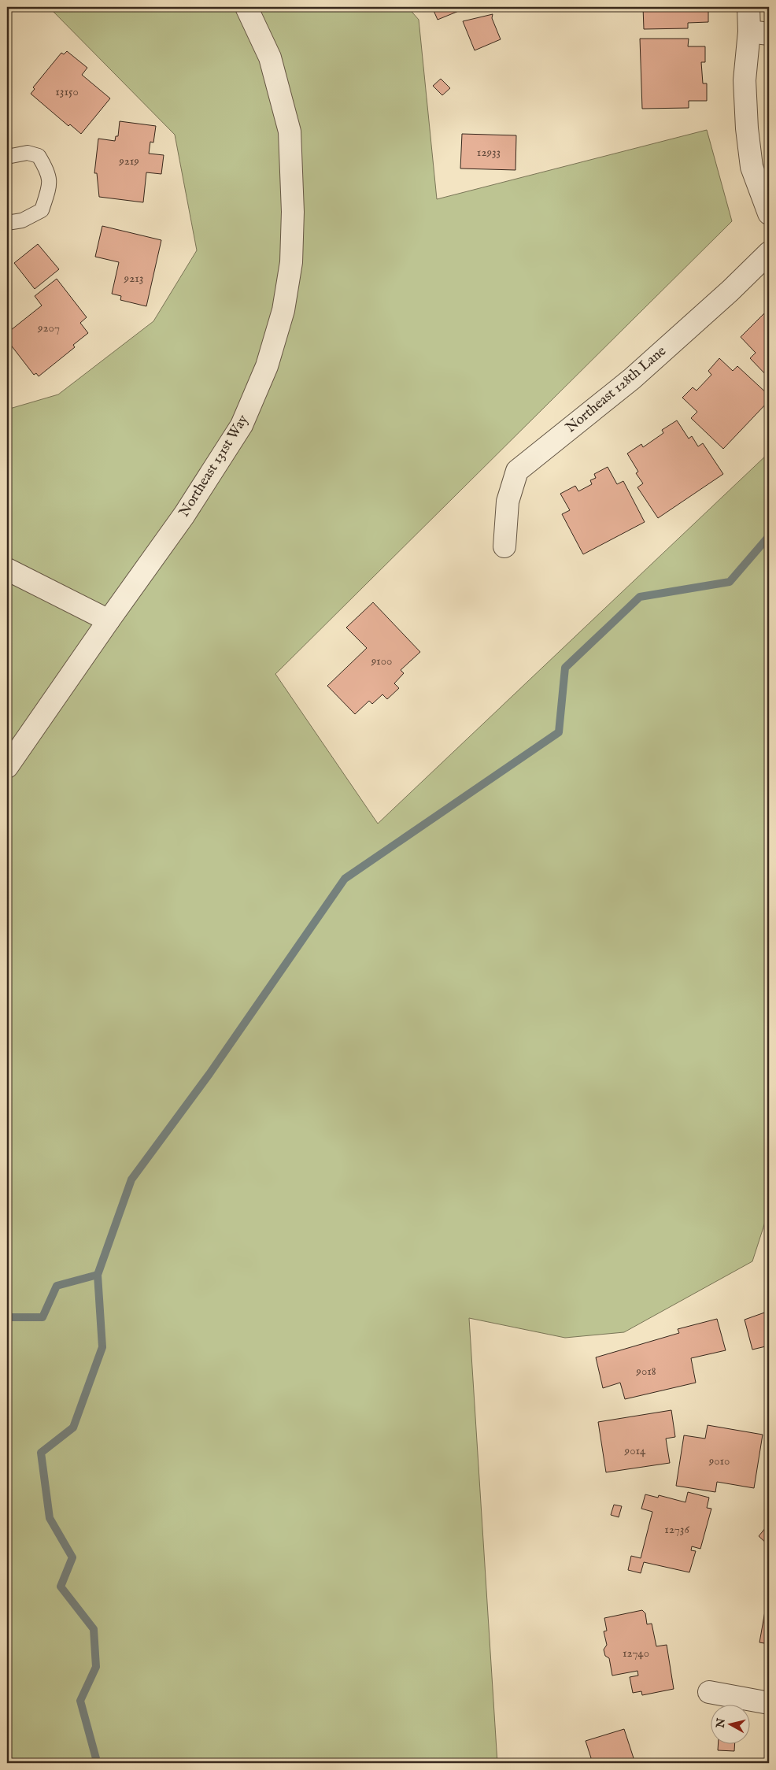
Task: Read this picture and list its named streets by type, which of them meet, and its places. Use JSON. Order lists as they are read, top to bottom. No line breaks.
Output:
{"streets":{"street":["Northeast 128th Lane","Northeast 131st Way"]},"house_numbers":["13150","12933","9219","9213","9207","9100","9018","9014","9010","12736","12740"],"north":"left"}
